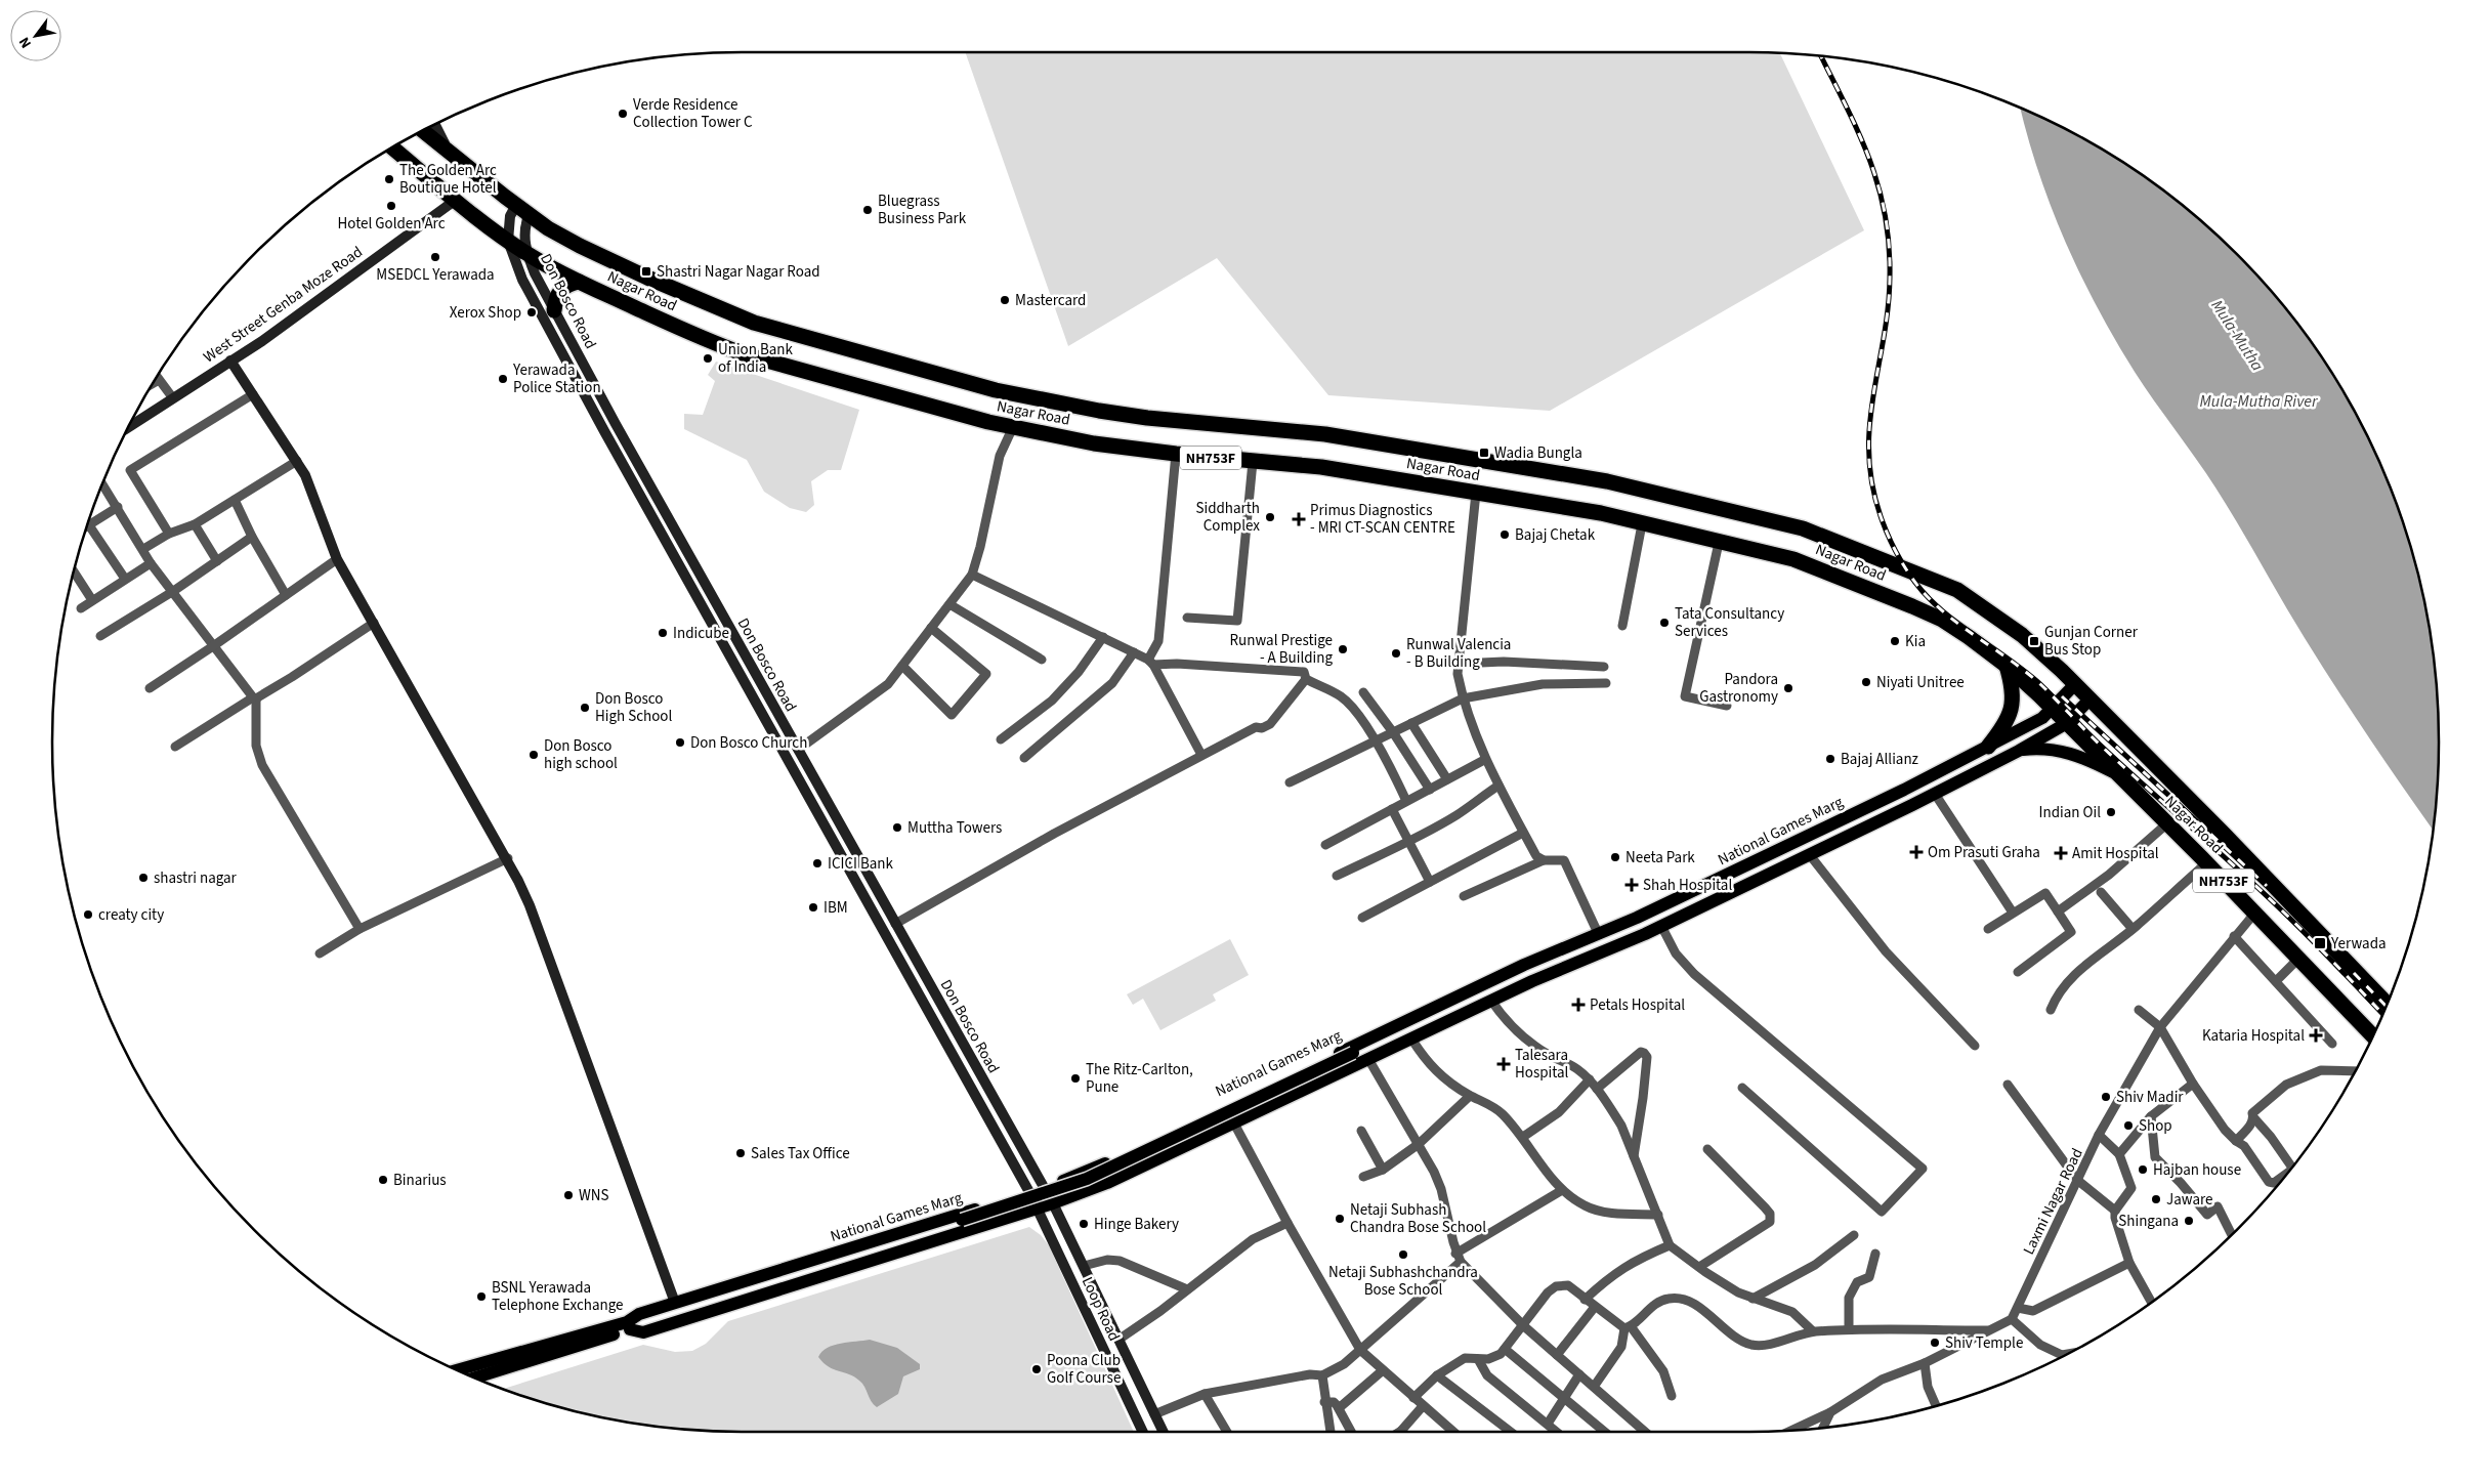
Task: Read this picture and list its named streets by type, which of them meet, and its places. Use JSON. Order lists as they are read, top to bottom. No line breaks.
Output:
{"streets":{"highway":["Nagar Road","NH753F"],"main road":["Don Bosco Road","West Street Genba Moze Road","National Games Marg","Loop Road"],"street":["Laxmi Nagar Road"]},"crossings":[["Nagar Road","Don Bosco Road"],["Nagar Road","West Street Genba Moze Road"],["Nagar Road","National Games Marg"],["Nagar Road","Laxmi Nagar Road"],["Don Bosco Road","National Games Marg"],["Don Bosco Road","Loop Road"],["National Games Marg","Loop Road"]],"water":["Mula-Mutha","Mula-Mutha River"],"places":{"other":["Verde Residence Collection Tower C","The Golden Arc Boutique Hotel","Hotel Golden Arc","Bluegrass Business Park","MSEDCL Yerawada","Mastercard","Xerox Shop","Union Bank of India","Yerawada Police Station","Siddharth Complex","Bajaj Chetak","Tata Consultancy Services","Indicube","Kia","Runwal Prestige - A Building","Runwal Valencia - B Building","Niyati Unitree","Pandora Gastronomy","Don Bosco High School","Don Bosco Church","Don Bosco high school","Bajaj Allianz","Indian Oil","Muttha Towers","Neeta Park","ICICI Bank","shastri nagar","IBM","creaty city","The Ritz-Carlton, Pune","Shiv Madir","Shop","Sales Tax Office","Hajban house","Binarius","WNS","Jaware","Netaji Subhash Chandra Bose School","Shingana","Hinge Bakery","Netaji Subhashchandra Bose School","BSNL Yerawada Telephone Exchange","Shiv Temple","Poona Club Golf Course"],"transit":["Shastri Nagar Nagar Road","Wadia Bungla","Gunjan Corner Bus Stop","Yerwada"],"health":["Primus Diagnostics - MRI CT-SCAN CENTRE","Om Prasuti Graha","Amit Hospital","Shah Hospital","Petals Hospital","Kataria Hospital","Talesara Hospital"]},"north":"bottom left"}
